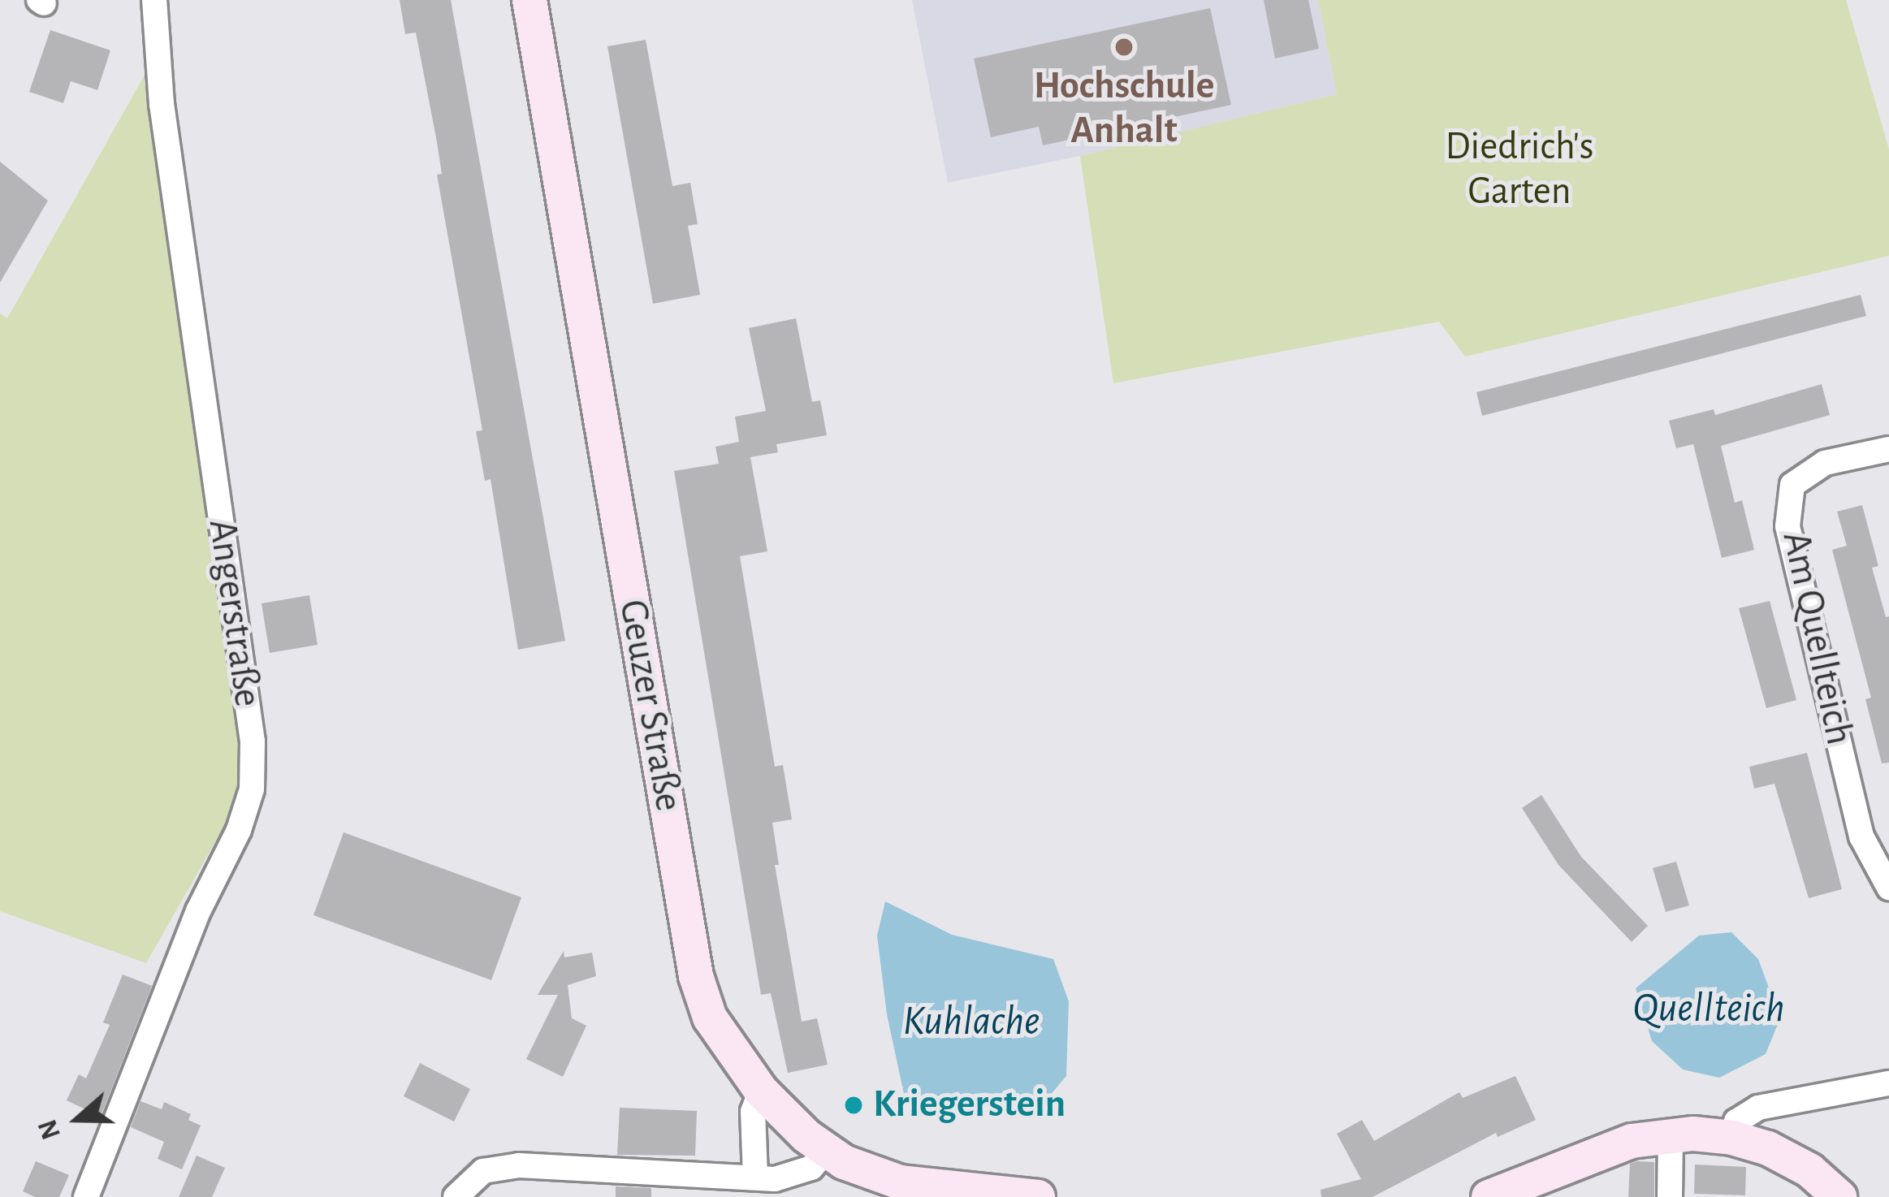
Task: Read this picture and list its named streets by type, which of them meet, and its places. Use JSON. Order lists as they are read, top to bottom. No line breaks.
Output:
{"streets":{"main road":["Geuzer Straße"],"street":["Angerstraße","Am Quellteich"]},"water":["Quellteich","Kuhlache"],"parks":["Diedrich's Garten"],"places":["Hochschule Anhalt","Kriegerstein"],"north":"left"}
